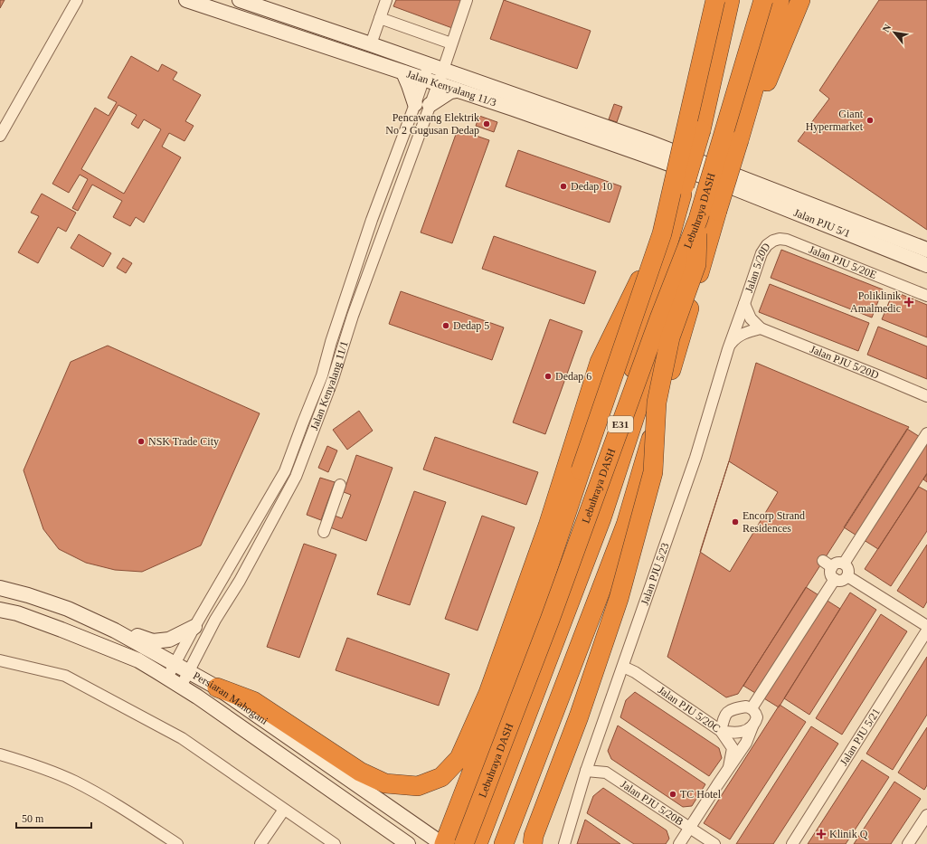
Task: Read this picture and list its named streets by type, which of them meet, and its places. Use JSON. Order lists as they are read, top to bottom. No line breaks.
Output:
{"streets":{"highway":["Lebuhraya DASH","E31"],"street":["Jalan Kenyalang 11/3","Jalan PJU 5/1","Jalan PJU 5/20E","Jalan 5/20D","Jalan PJU 5/20D","Jalan Kenyalang 11/1","Jalan PJU 5/23","Persiaran Mahogani","Jalan PJU 5/20C","Jalan PJU 5/21","Jalan PJU 5/20B"]},"crossings":[["Jalan Kenyalang 11/3","Jalan PJU 5/1"],["Jalan Kenyalang 11/3","Jalan Kenyalang 11/1"],["Lebuhraya DASH","Persiaran Mahogani"],["Jalan PJU 5/20E","Jalan 5/20D"],["Jalan 5/20D","Jalan PJU 5/20D"],["Jalan 5/20D","Jalan PJU 5/23"],["Jalan PJU 5/20D","Jalan PJU 5/23"],["Jalan Kenyalang 11/1","Persiaran Mahogani"],["Jalan PJU 5/23","Jalan PJU 5/20C"],["Jalan PJU 5/23","Jalan PJU 5/20B"]],"places":{"other":["Giant Hypermarket","Pencawang Elektrik No 2 Gugusan Dedap","Dedap 10","Dedap 5","Dedap 6","NSK Trade City","Encorp Strand Residences","TC Hotel"],"health":["Poliklinik Amalmedic","Klinik Q"]},"scale_bar":"50 m","north":"top left"}
